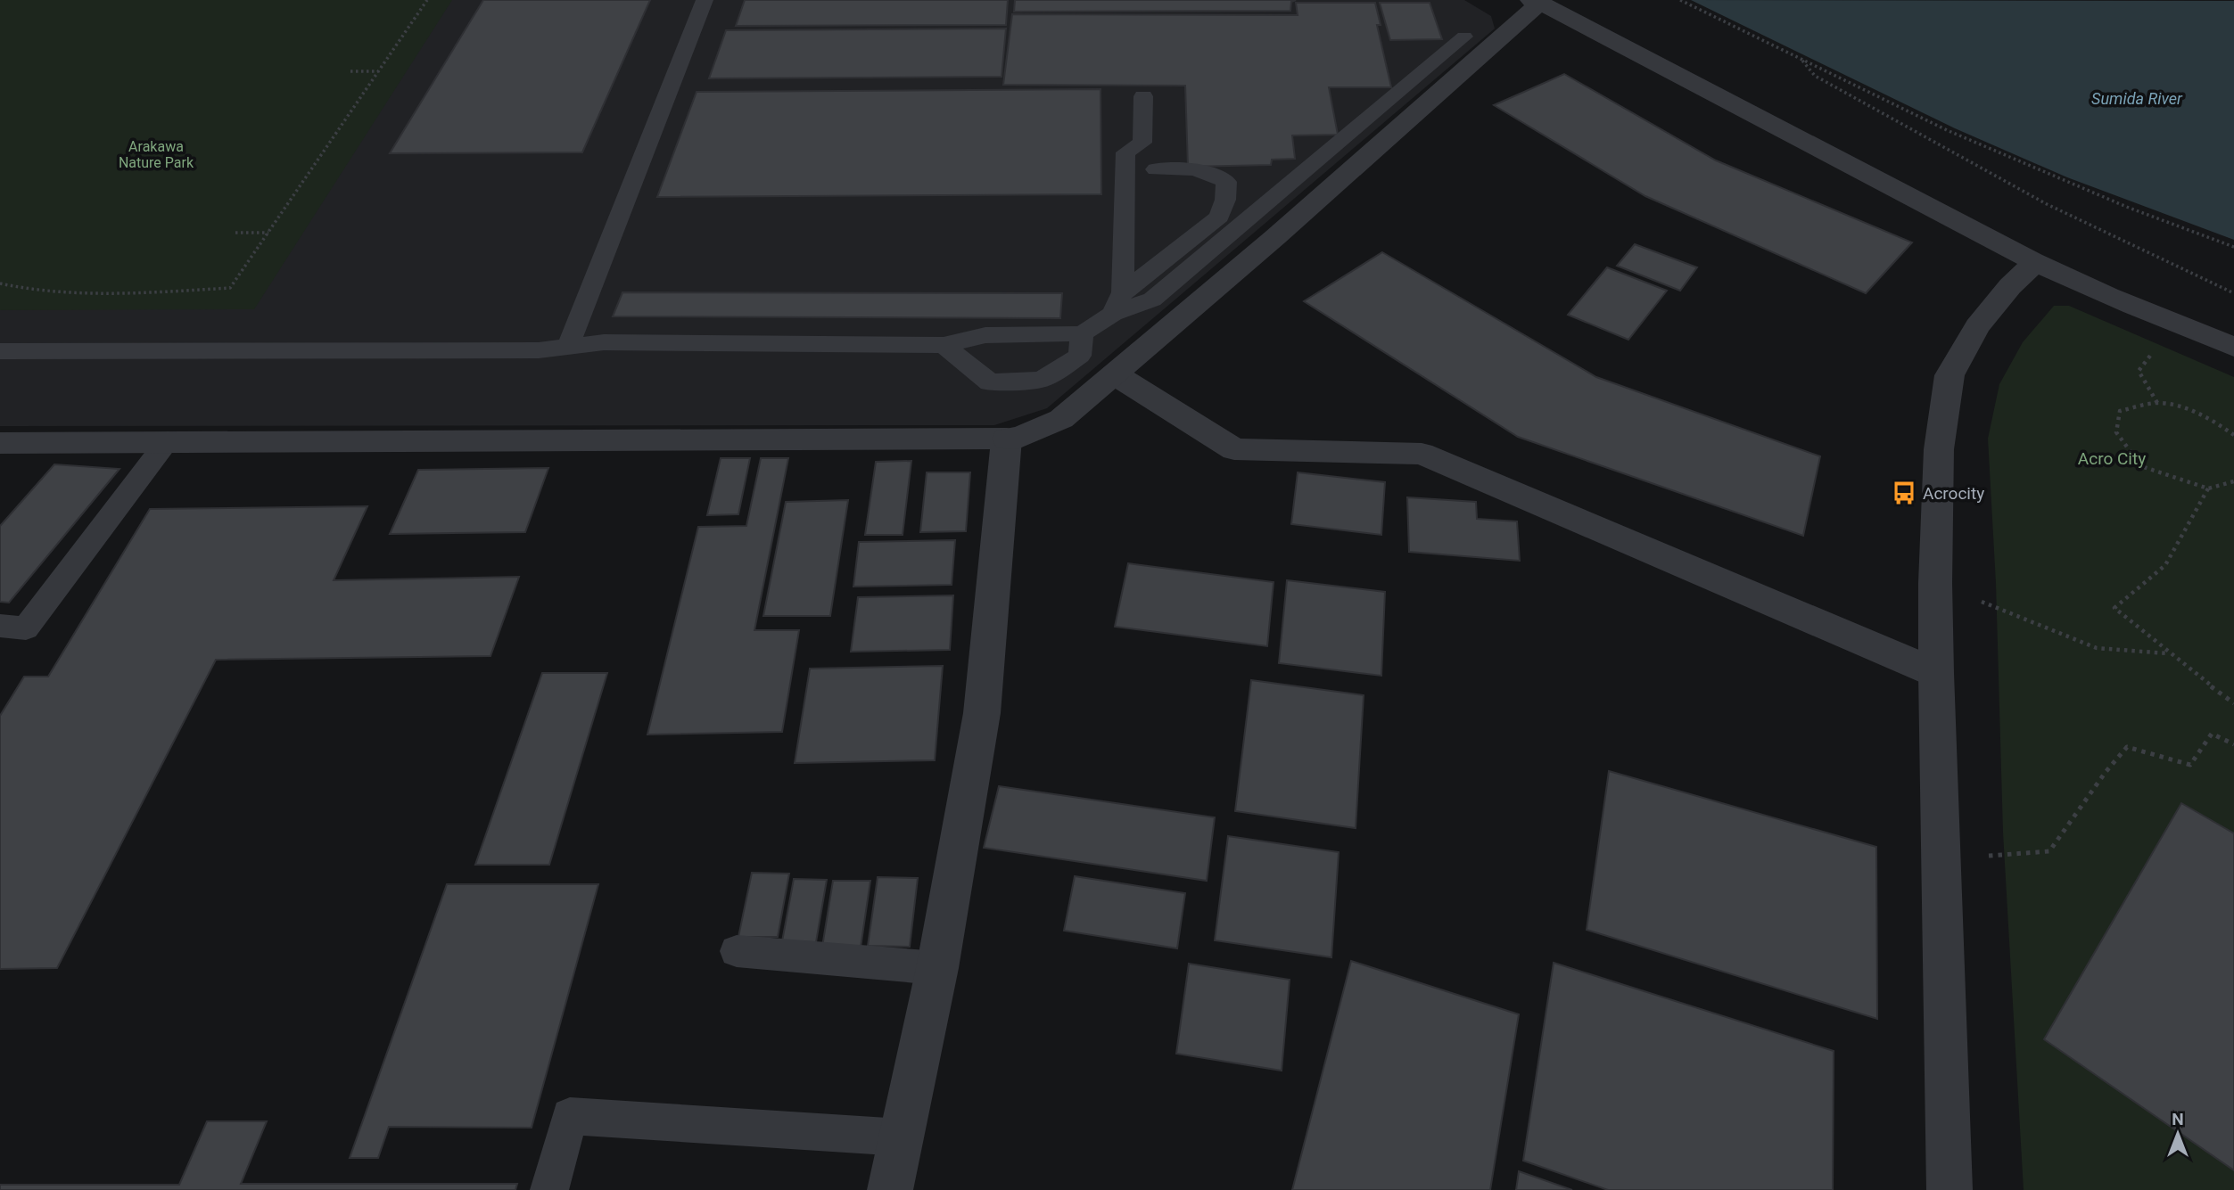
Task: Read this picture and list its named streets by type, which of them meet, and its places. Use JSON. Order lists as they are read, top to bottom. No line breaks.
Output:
{"water":["Sumida River"],"parks":["Arakawa Nature Park","Acro City"],"places":{"bus stop":["Acrocity"]},"north":"top"}
